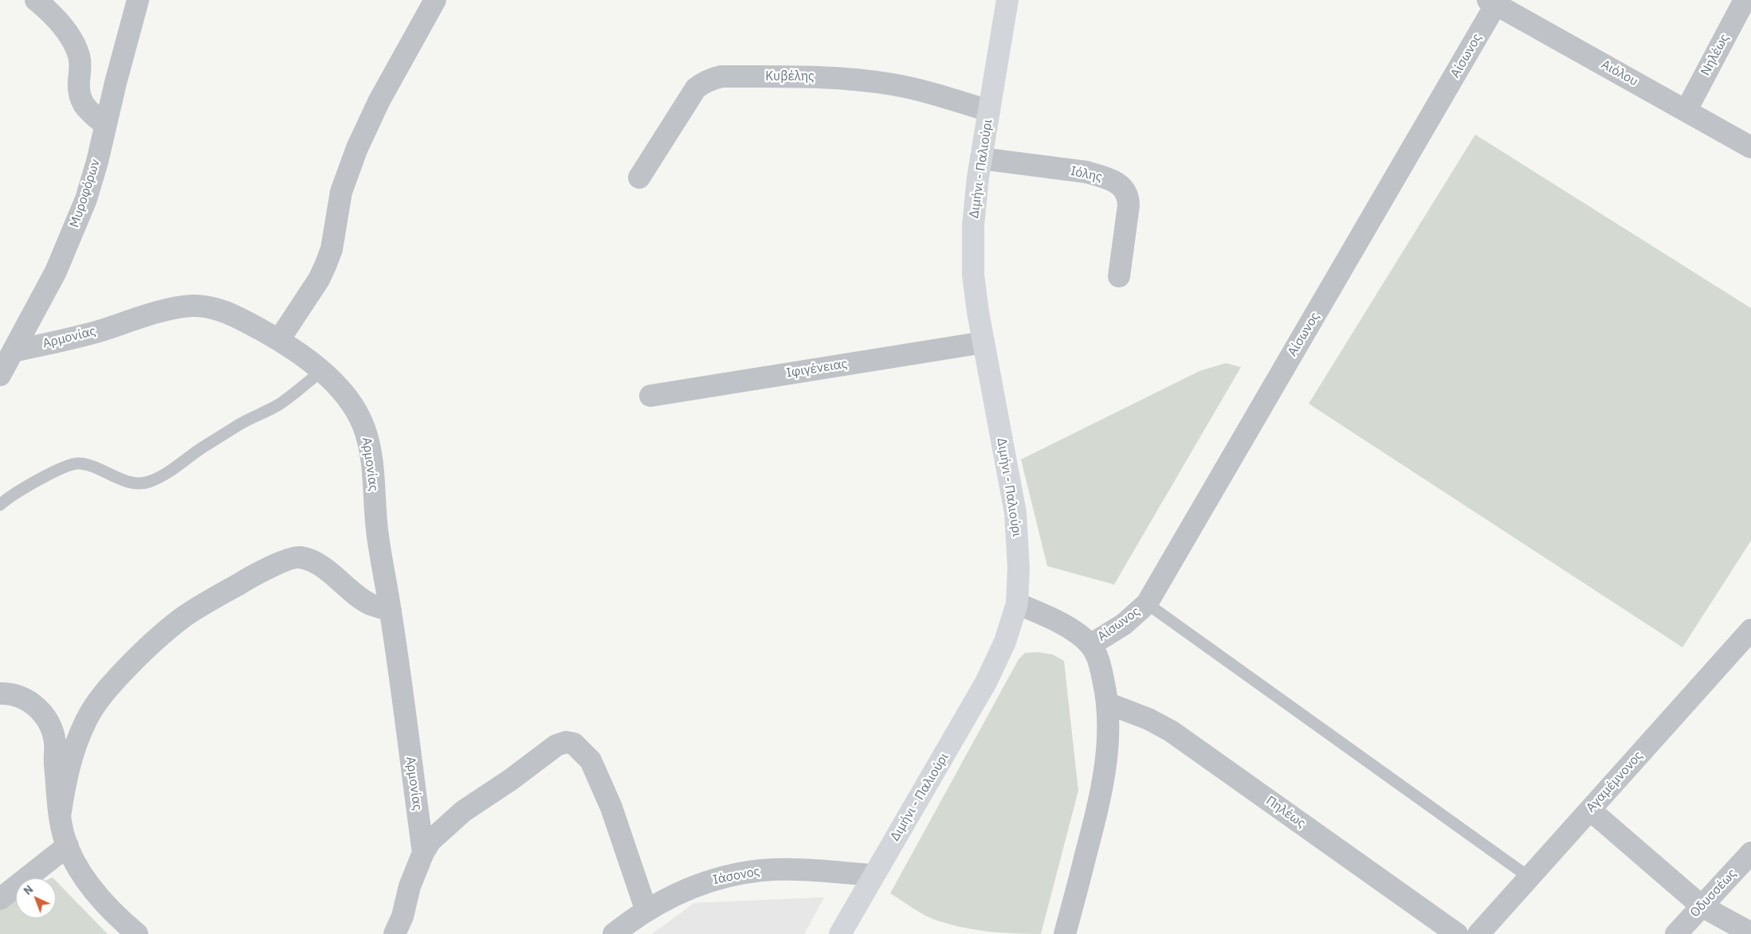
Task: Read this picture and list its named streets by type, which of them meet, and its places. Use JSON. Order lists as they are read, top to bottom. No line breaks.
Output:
{"streets":{"main road":["Διμήνι - Παλιούρι"],"street":["Νηλέως","Αίσωνος","Αιόλου","Κυβέλης","Ιόλης","Μυροφόρων","Αρμονίας","Ιφιγένειας","Αγαμέμνονος","Πηλέως","Ιάσονος","Οδυσσέως"]},"crossings":[["Νηλέως","Αιόλου"],["Αίσωνος","Αιόλου"],["Αίσωνος","Διμήνι - Παλιούρι"],["Αίσωνος","Πηλέως"],["Κυβέλης","Διμήνι - Παλιούρι"],["Διμήνι - Παλιούρι","Ιόλης"],["Διμήνι - Παλιούρι","Ιφιγένειας"],["Διμήνι - Παλιούρι","Ιάσονος"],["Μυροφόρων","Αρμονίας"]],"north":"top left"}
